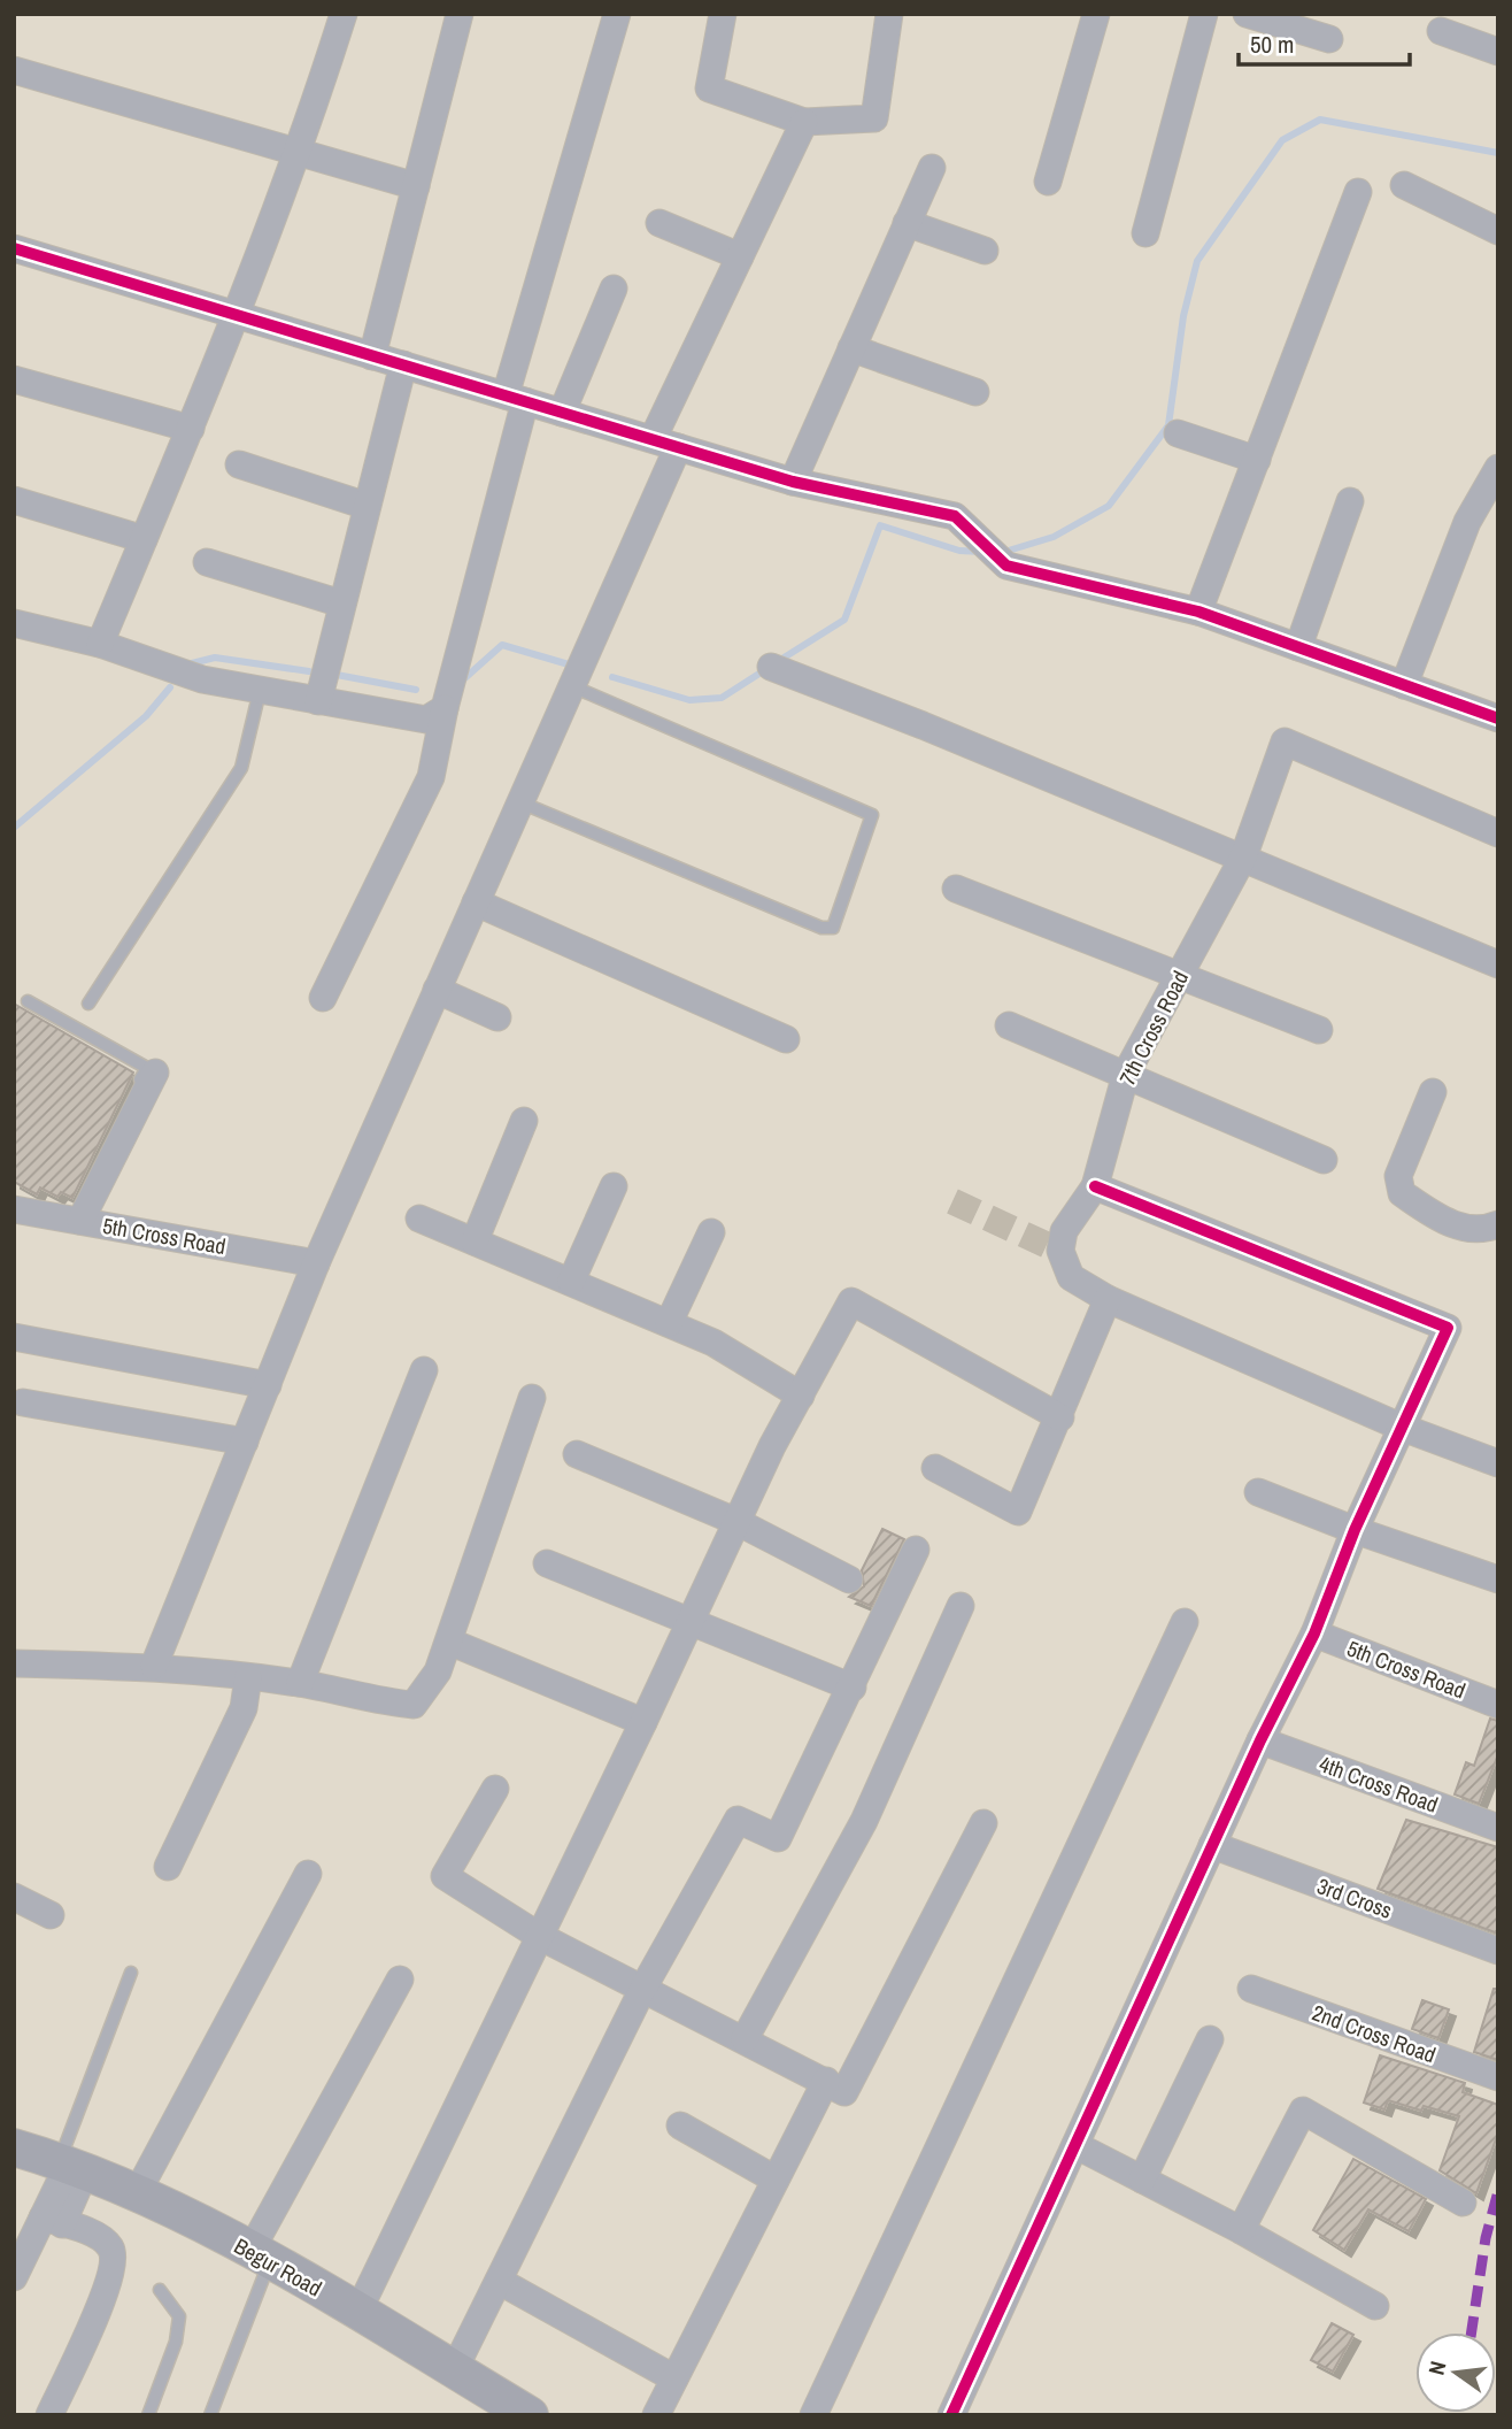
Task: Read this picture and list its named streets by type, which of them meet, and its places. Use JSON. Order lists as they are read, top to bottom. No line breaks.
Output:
{"streets":{"main road":["Begur Road"],"street":["7th Cross Road","5th Cross Road","4th Cross Road","3rd Cross","2nd Cross Road"]},"scale_bar":"50 m","north":"left"}
